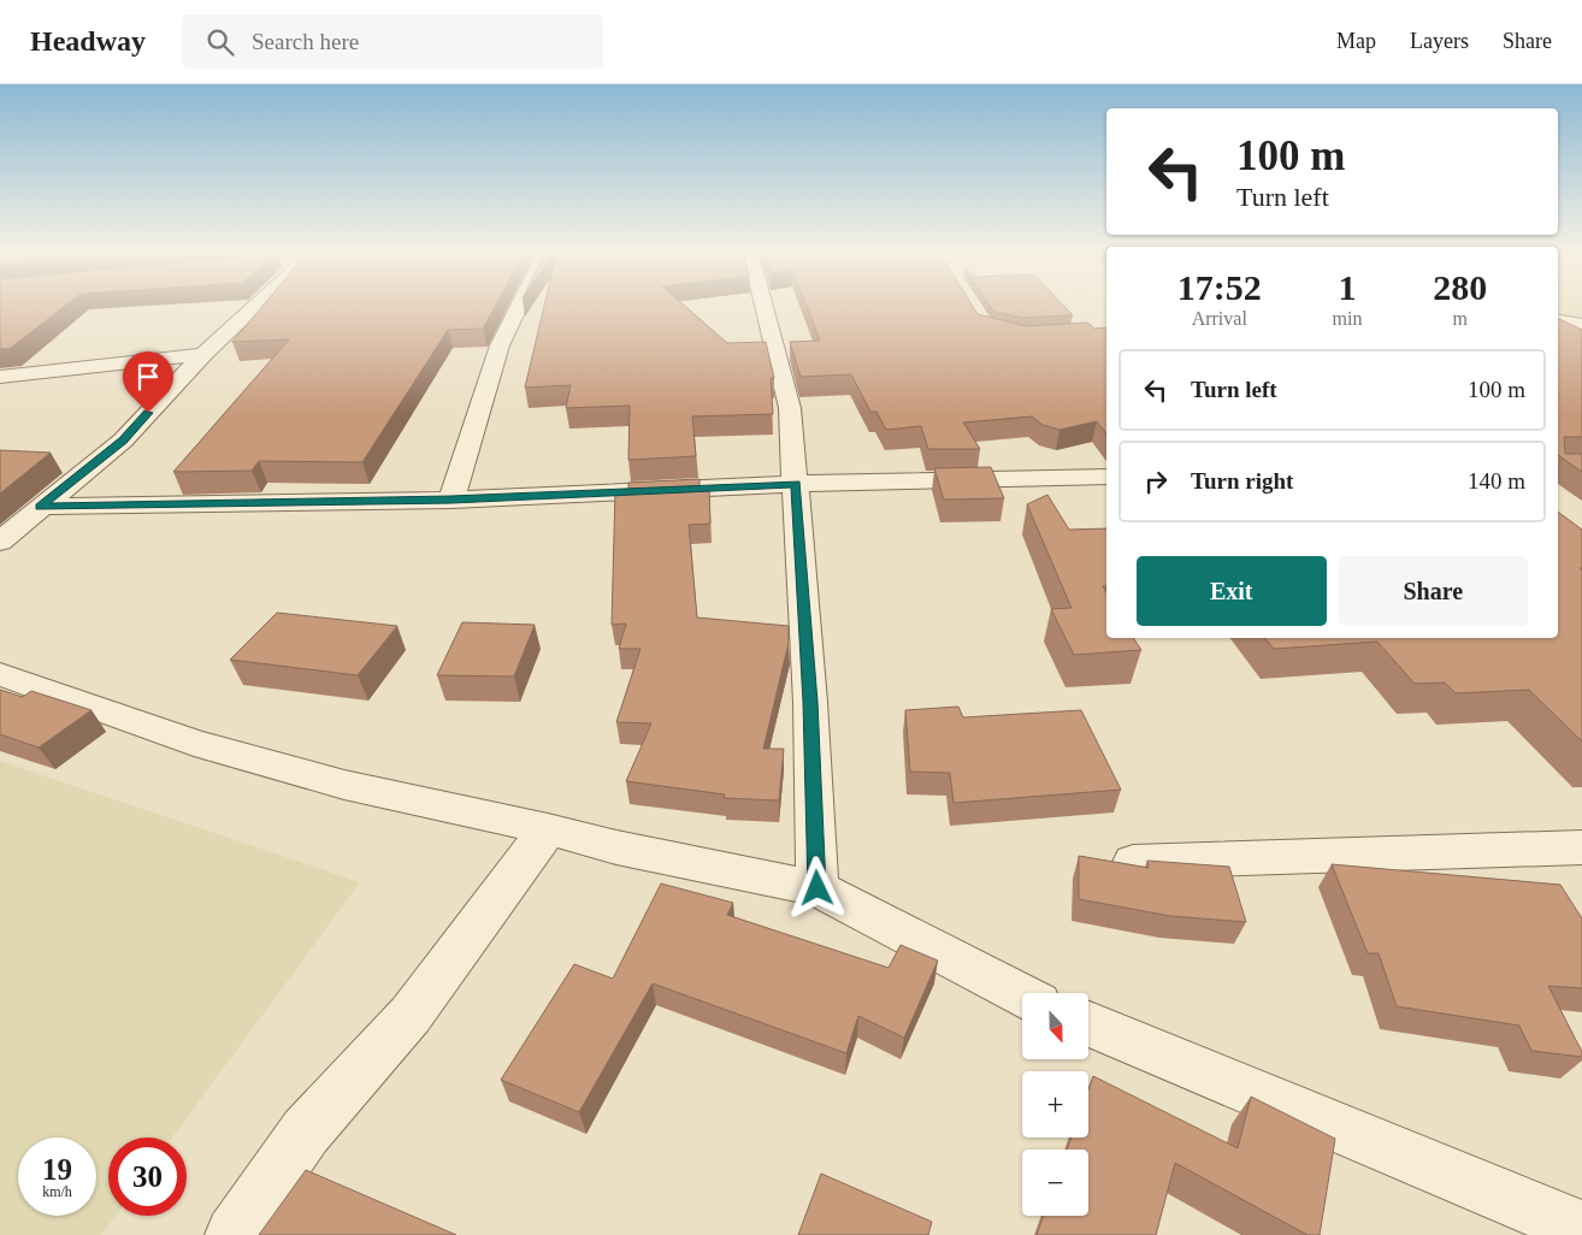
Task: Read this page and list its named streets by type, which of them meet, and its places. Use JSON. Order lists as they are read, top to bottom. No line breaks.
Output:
{"north":"bottom","page":{"header":"Headway","search":"Search here","nav":["Map","Layers","Share"],"turn":["100 m","Turn left"],"eta":["17:52","Arrival","1","min","280","m"],"list":[{"name":"Turn left","value":"100 m"},{"name":"Turn right","value":"140 m"}],"buttons":["Exit","Share"],"map_buttons":["+","−"],"speed":"19 km/h","limit":"30"}}
